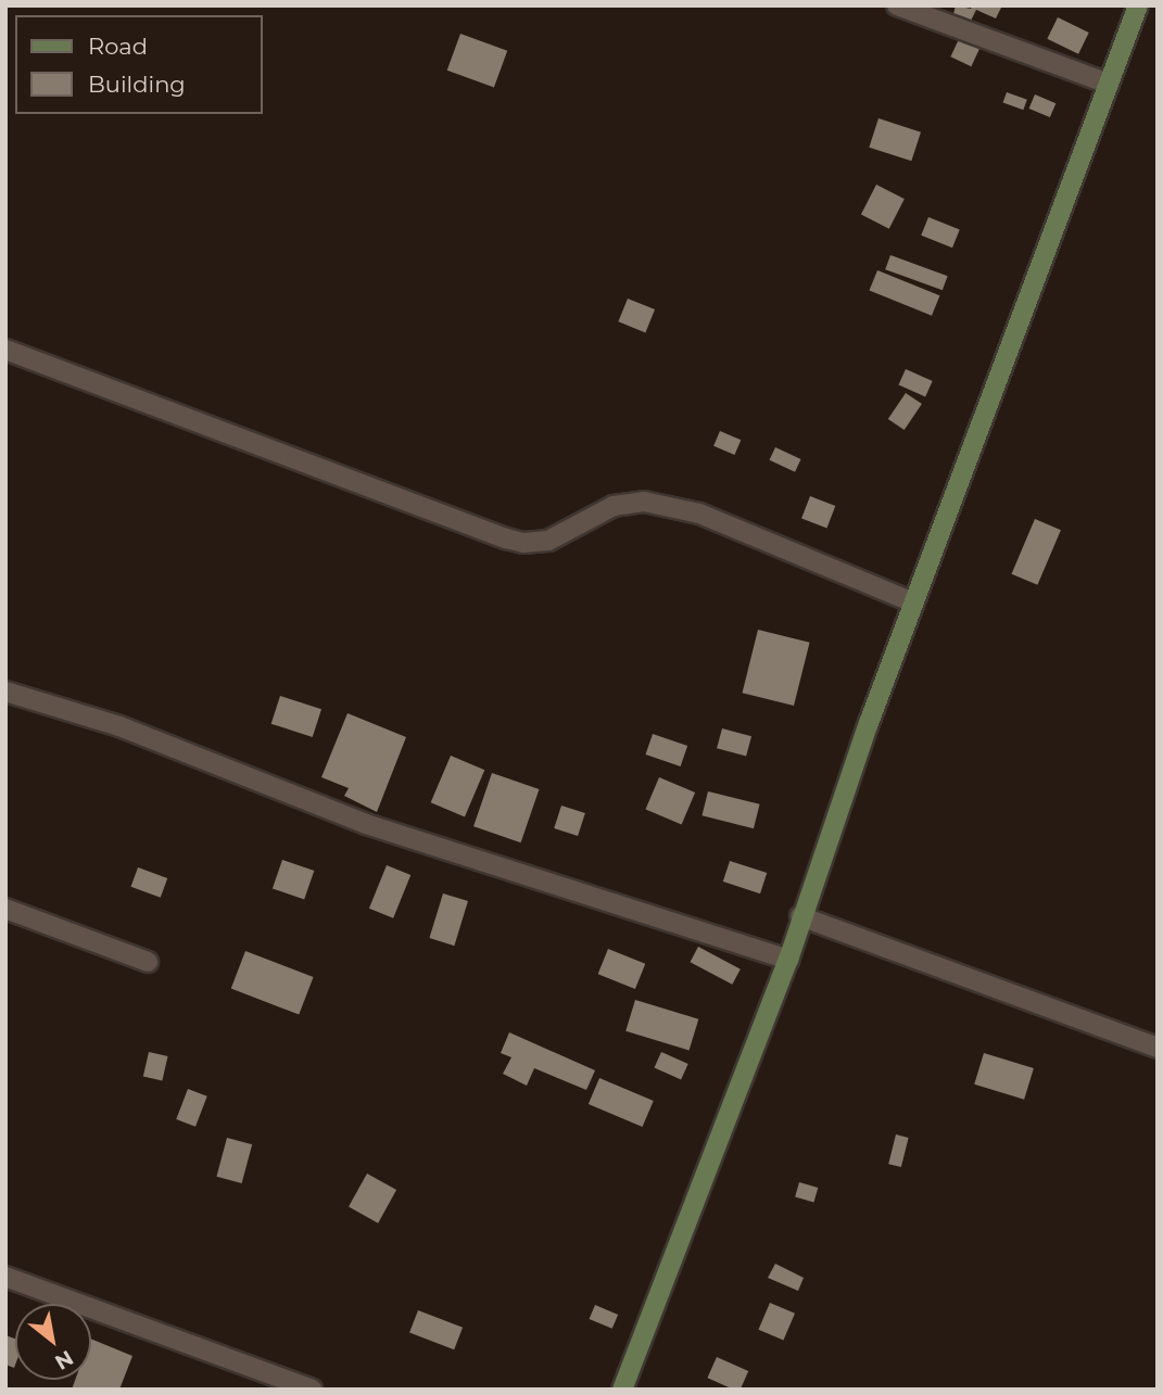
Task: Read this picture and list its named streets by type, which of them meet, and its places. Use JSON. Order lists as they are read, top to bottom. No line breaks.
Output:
{"legend":["Road","Building"],"north":"bottom right"}
